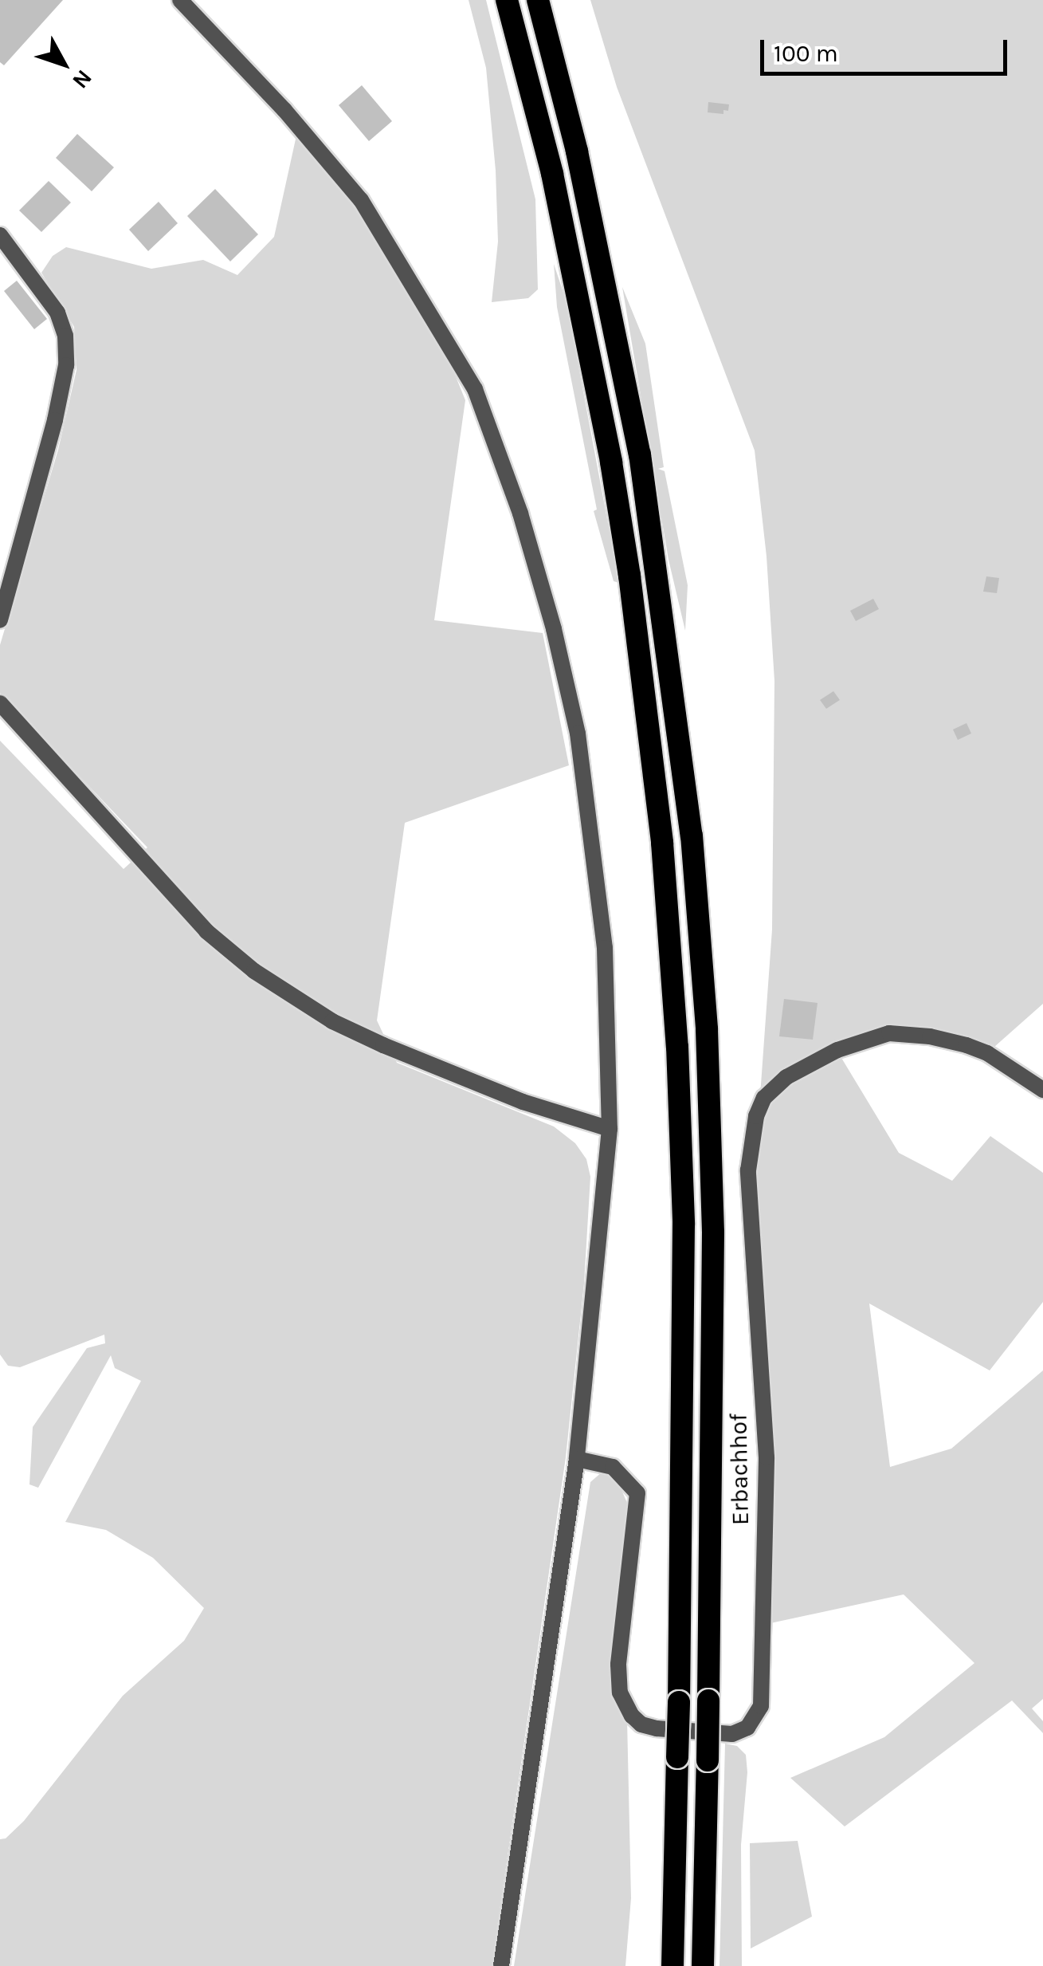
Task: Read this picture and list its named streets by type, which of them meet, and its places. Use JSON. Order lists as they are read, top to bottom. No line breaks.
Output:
{"streets":{"street":["Erbachhof"]},"scale_bar":"100 m","north":"bottom right"}
